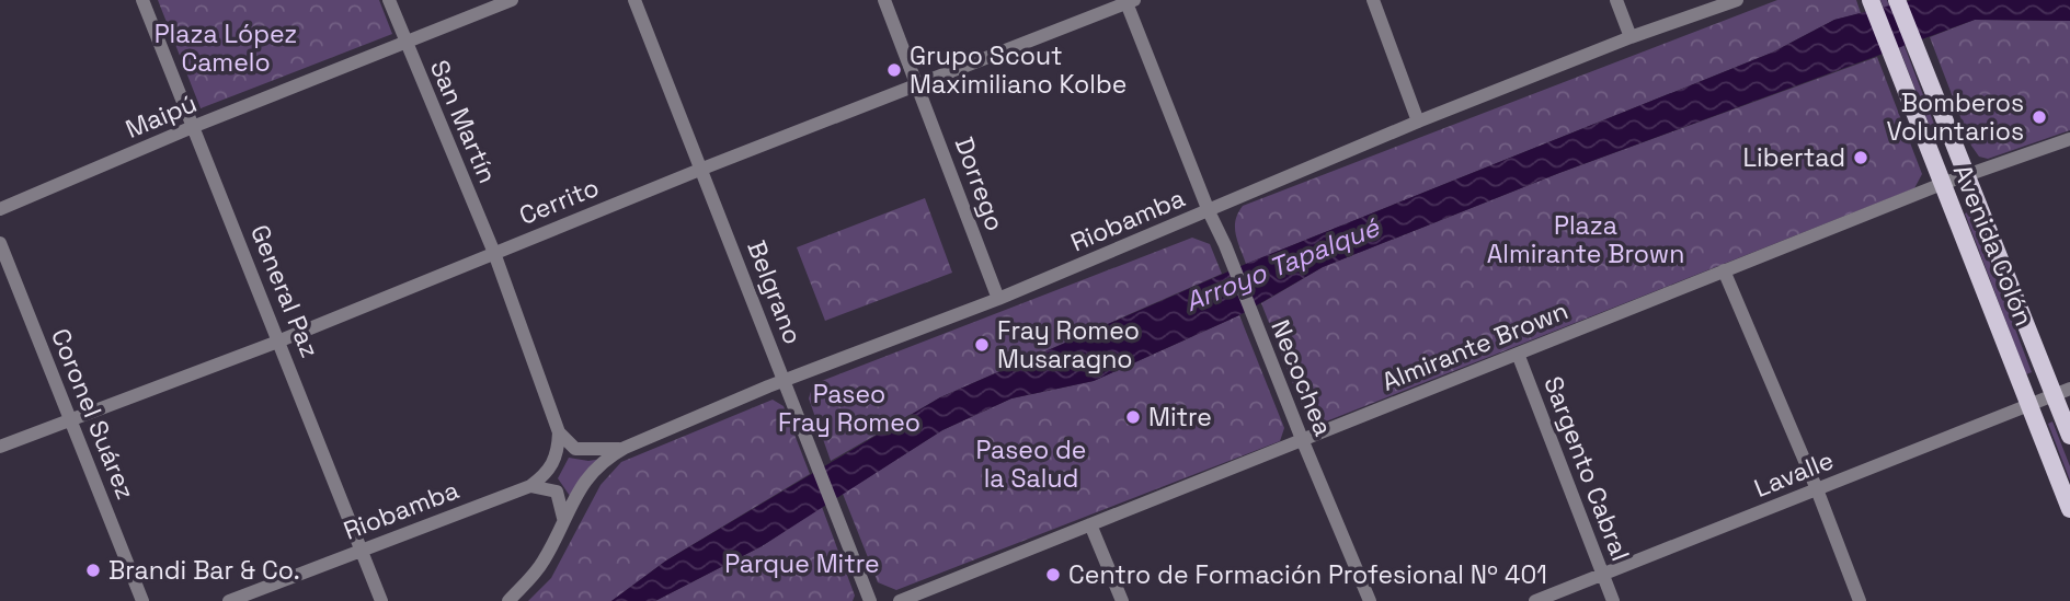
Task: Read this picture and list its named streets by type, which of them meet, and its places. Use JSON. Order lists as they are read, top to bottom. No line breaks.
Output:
{"streets":{"main road":["Avenida Colón"],"street":["Maipú","San Martín","Dorrego","Cerrito","Riobamba","General Paz","Belgrano","Almirante Brown","Necochea","Coronel Suárez","Sargento Cabral","Lavalle"]},"crossings":[["Maipú","San Martín"],["Maipú","General Paz"],["San Martín","Cerrito"],["San Martín","Riobamba"],["Dorrego","Cerrito"],["Dorrego","Riobamba"],["Cerrito","General Paz"],["Cerrito","Belgrano"],["Cerrito","Necochea"],["Cerrito","Coronel Suárez"],["Riobamba","General Paz"],["Riobamba","Belgrano"],["Riobamba","Necochea"],["Avenida Colón","Almirante Brown"],["Avenida Colón","Lavalle"],["Almirante Brown","Necochea"],["Almirante Brown","Sargento Cabral"],["Sargento Cabral","Lavalle"]],"water":["Arroyo Tapalqué"],"parks":["Plaza López Camelo","Plaza Almirante Brown","Paseo Fray Romeo","Paseo de la Salud","Parque Mitre"],"places":["Grupo Scout Maximiliano Kolbe","Bomberos Voluntarios","Libertad","Fray Romeo Musaragno","Mitre","Brandi Bar & Co.","Centro de Formación Profesional Nº 401"]}
